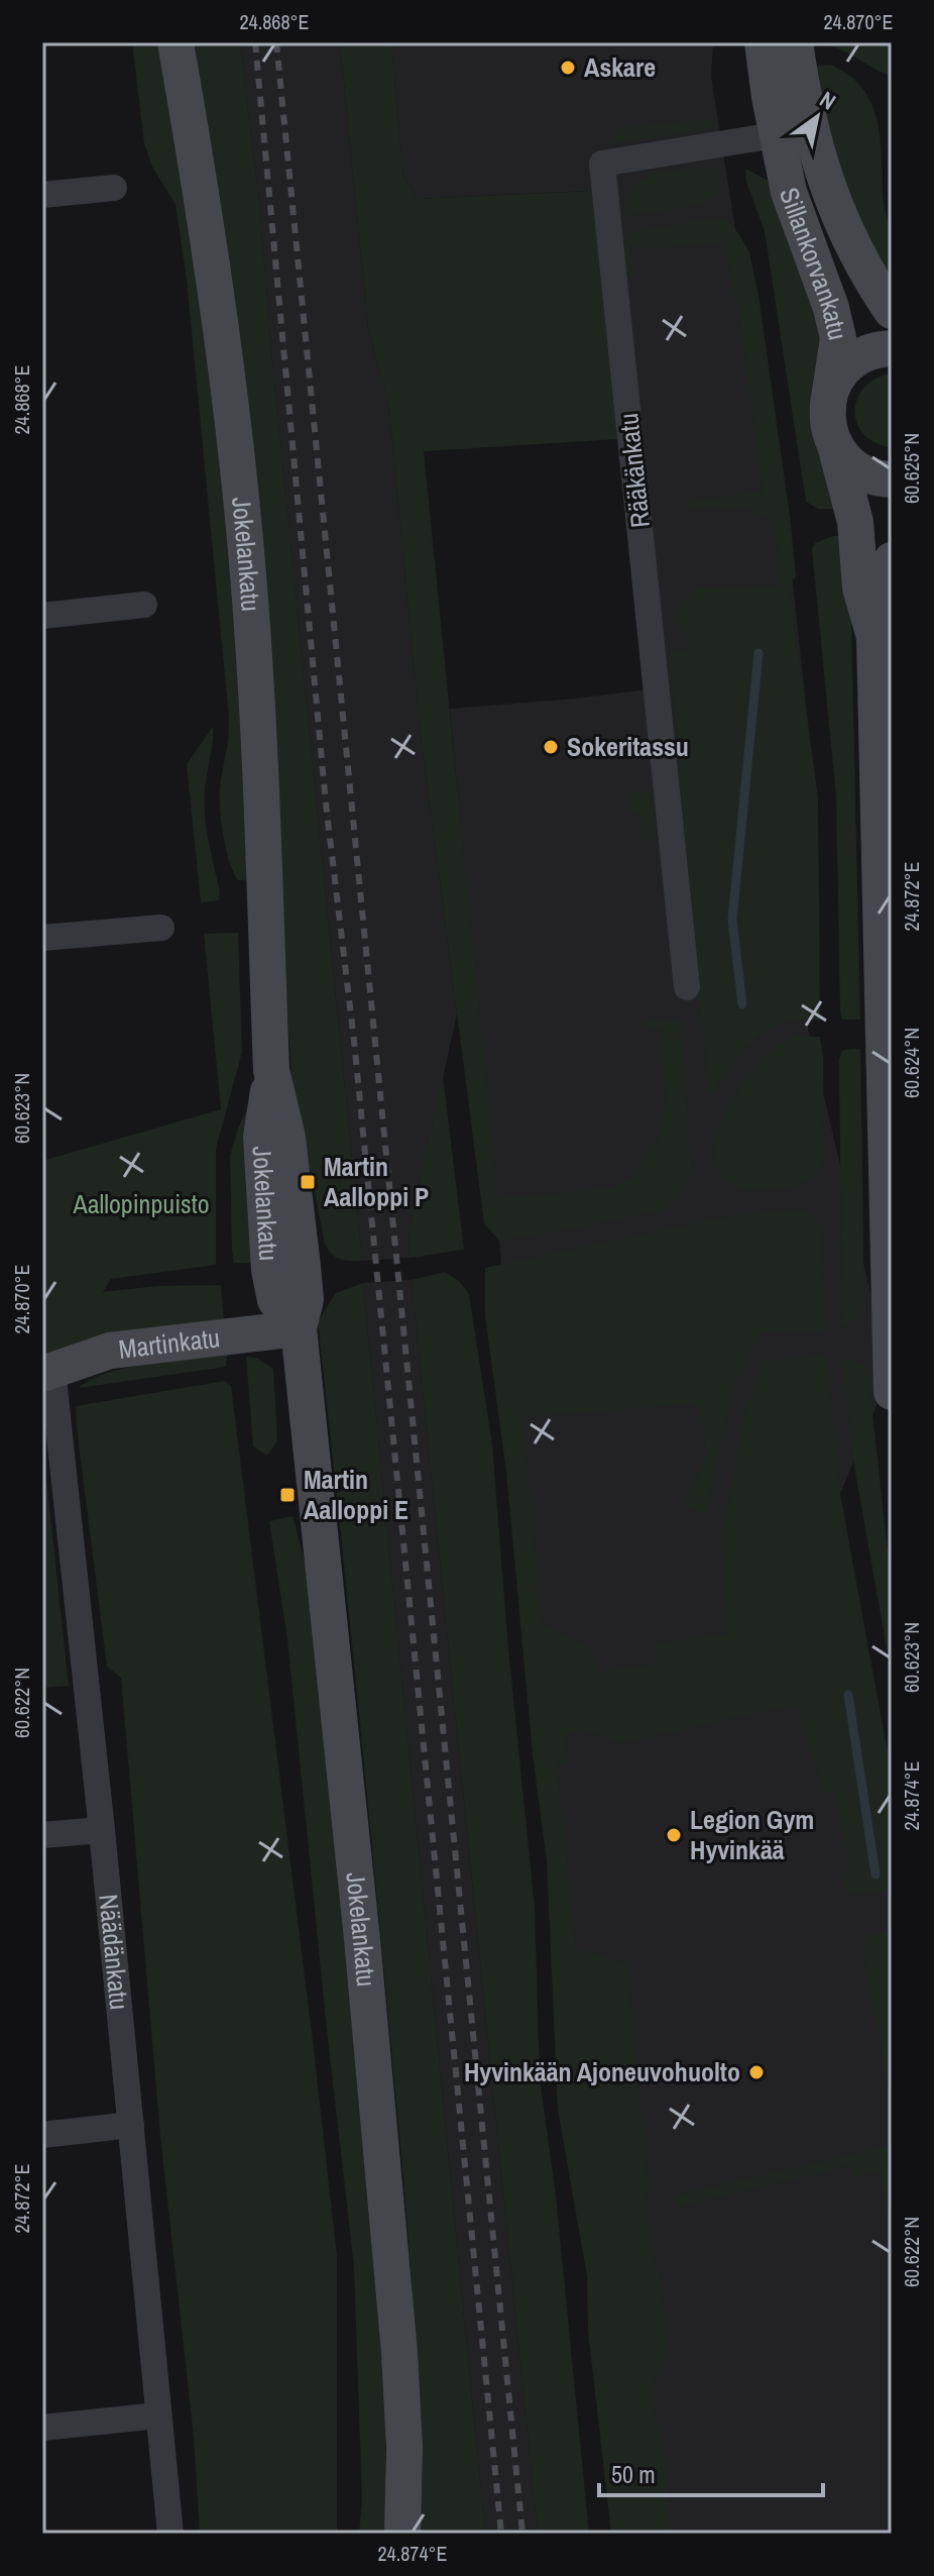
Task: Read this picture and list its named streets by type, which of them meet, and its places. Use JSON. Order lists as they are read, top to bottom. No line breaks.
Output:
{"streets":{"street":["Sillankorvankatu","Rääkänkatu","Jokelankatu","Martinkatu","Näädänkatu"]},"crossings":[["Sillankorvankatu","Rääkänkatu"],["Jokelankatu","Martinkatu"],["Martinkatu","Näädänkatu"]],"parks":["Aallopinpuisto"],"places":{"other":["Askare","Sokeritassu","Legion Gym Hyvinkää","Hyvinkään Ajoneuvohuolto"],"transit":["Martin Aalloppi P","Martin Aalloppi E"]},"scale_bar":"50 m","north":"top right","coordinates":["24.868°E","24.870°E","60.625°N","24.872°E","60.624°N","60.623°N","60.622°N","24.874°E"]}
